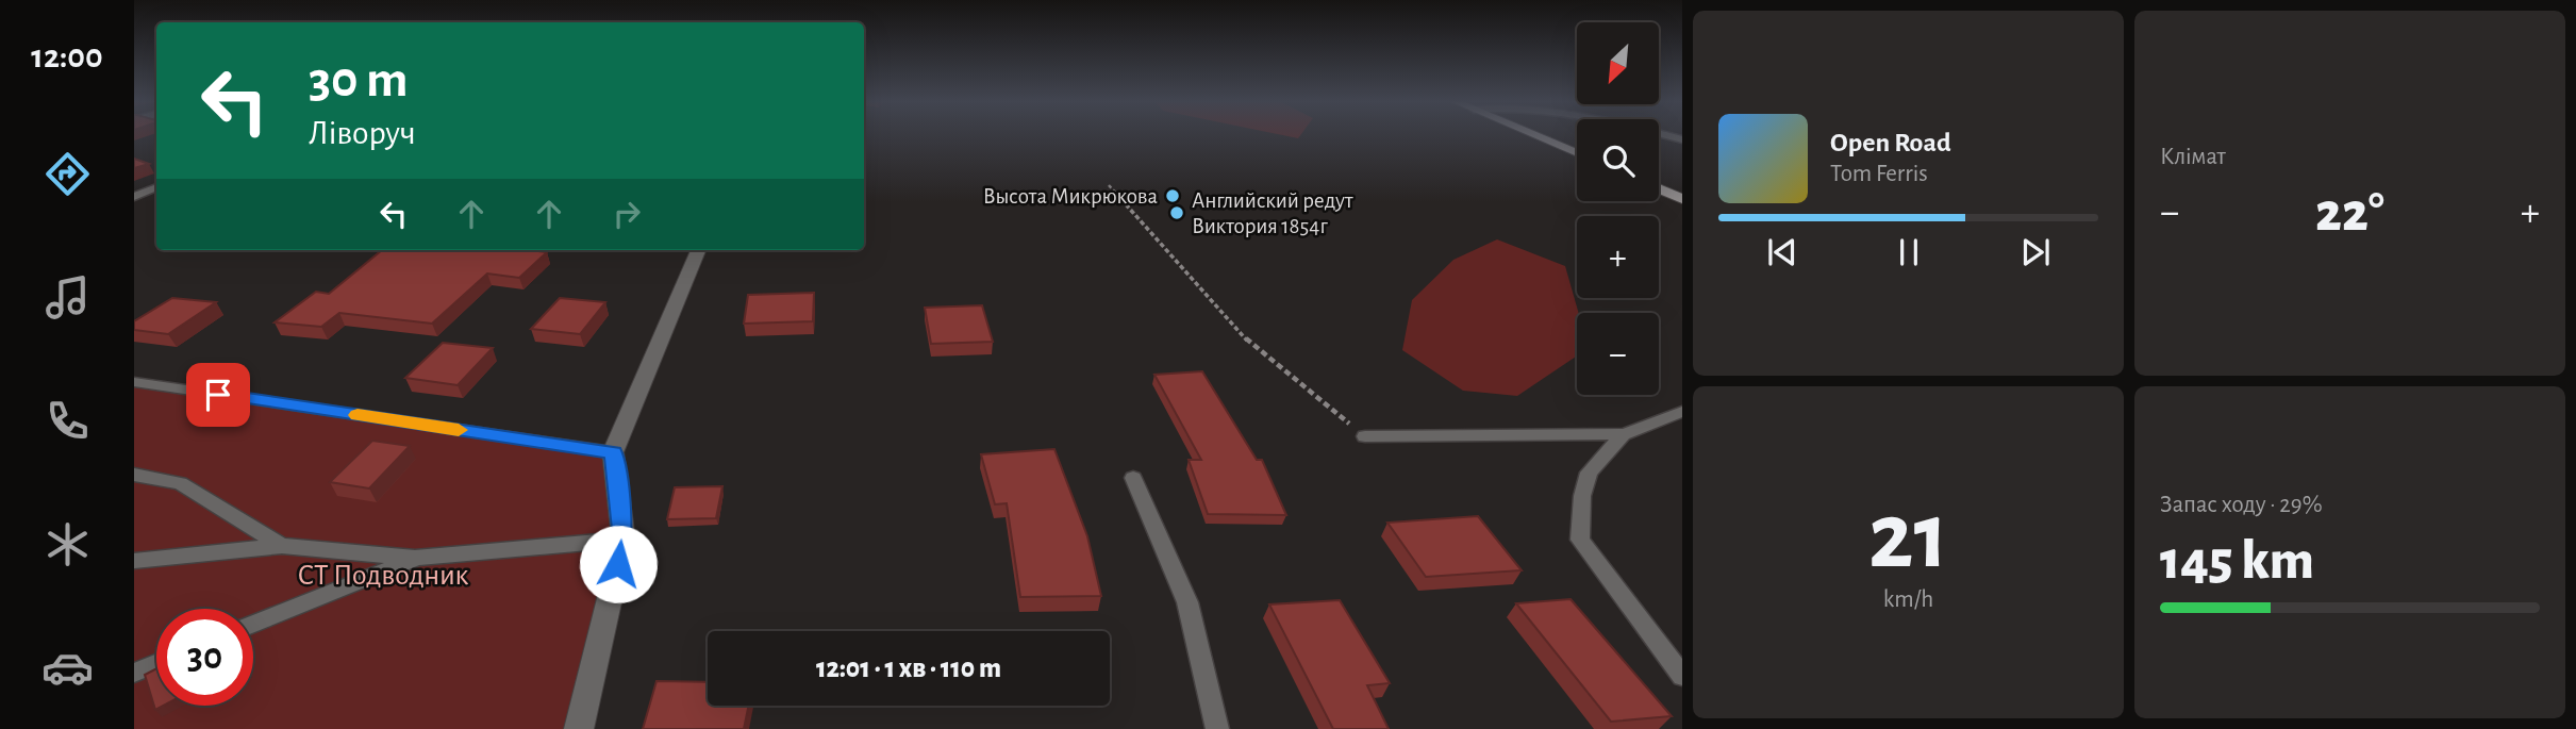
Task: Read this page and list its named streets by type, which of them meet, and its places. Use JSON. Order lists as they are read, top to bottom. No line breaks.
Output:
{"parks":["СТ Подводник"],"places":["Высота Микрюкова","Английский редут Виктория 1854г"],"north":"bottom left","page":{"tabs":"12:00","tile":["Клімат",["21","km/h"],["Запас ходу · 29%","145 km"]],"map_buttons":["+","−"],"turn":["30 m","Ліворуч"],"song":["Open Road","Tom Ferris"],"heat":["−","22°","+"],"limit":"30","trip":"12:01 · 1 хв · 110 m"}}
